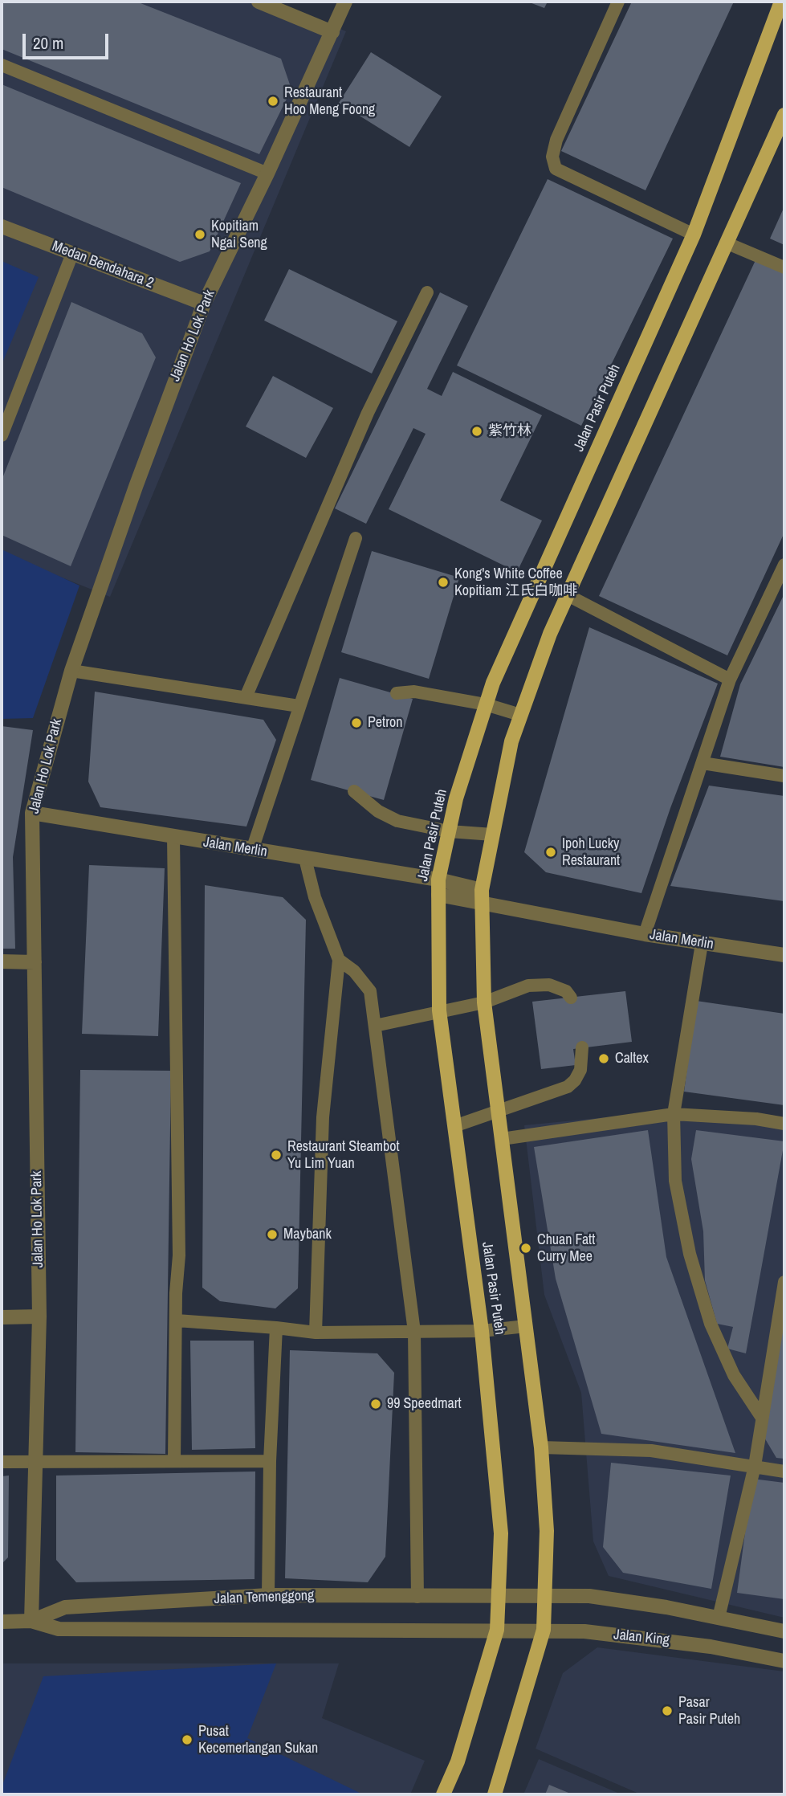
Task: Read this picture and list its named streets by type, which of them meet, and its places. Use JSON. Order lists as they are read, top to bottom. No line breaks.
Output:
{"streets":{"main road":["Jalan Pasir Puteh"],"street":["Medan Bendahara 2","Jalan Ho Lok Park","Jalan Merlin","Jalan Temenggong","Jalan King"]},"crossings":[["Medan Bendahara 2","Jalan Ho Lok Park"],["Jalan Ho Lok Park","Jalan Merlin"],["Jalan Ho Lok Park","Jalan Temenggong"],["Jalan Pasir Puteh","Jalan Merlin"],["Jalan Pasir Puteh","Jalan Temenggong"],["Jalan Pasir Puteh","Jalan King"],["Jalan Temenggong","Jalan King"]],"places":["Restaurant Hoo Meng Foong","Kopitiam Ngai Seng","紫竹林","Kong's White Coffee Kopitiam 江氏白咖啡","Petron","Ipoh Lucky Restaurant","Caltex","Restaurant Steambot Yu Lim Yuan","Maybank","Chuan Fatt Curry Mee","99 Speedmart","Pasar Pasir Puteh","Pusat Kecemerlangan Sukan"],"scale_bar":"20 m"}
